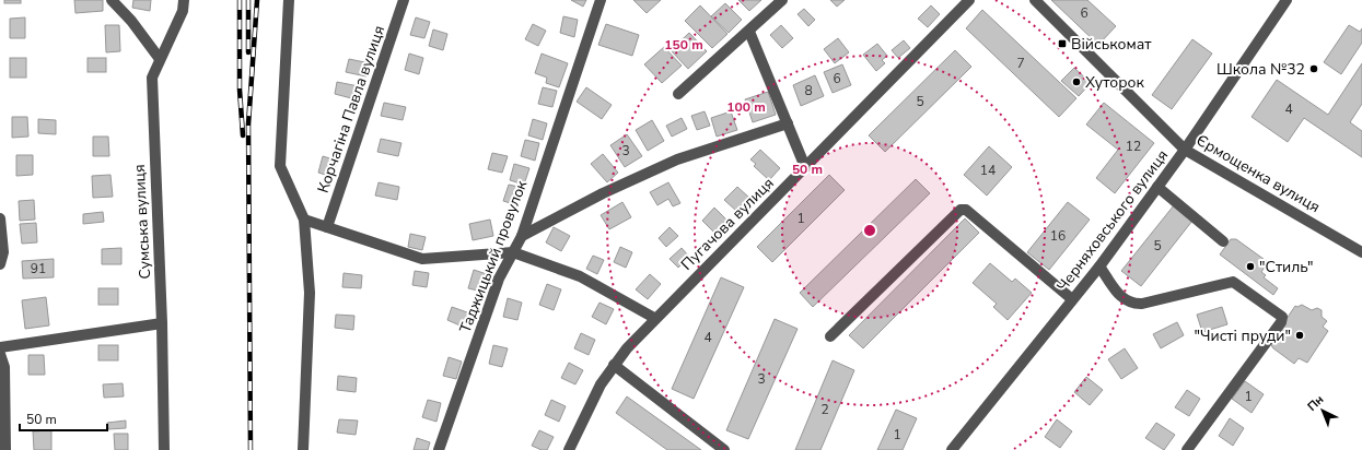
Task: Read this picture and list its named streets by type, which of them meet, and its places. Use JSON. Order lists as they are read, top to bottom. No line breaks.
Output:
{"streets":{"street":["Корчагіна Павла вулиця","Єрмощенка вулиця","Черняховського вулиця","Сумська вулиця","Пугачова вулиця","Таджицький провулок"]},"crossings":[["Єрмощенка вулиця","Черняховського вулиця"]],"places":{"transit":["Військомат"],"other":["Школа №32","Хуторок","\"Стиль\"","\"Чисті пруди\""]},"house_numbers":["6","7","6","8","5","4","12","3","14","1","16","5","91","4","3","1","2","1"],"scale_bar":"50 m","north":"top left","rings":["150 m","100 m","50 m"]}
